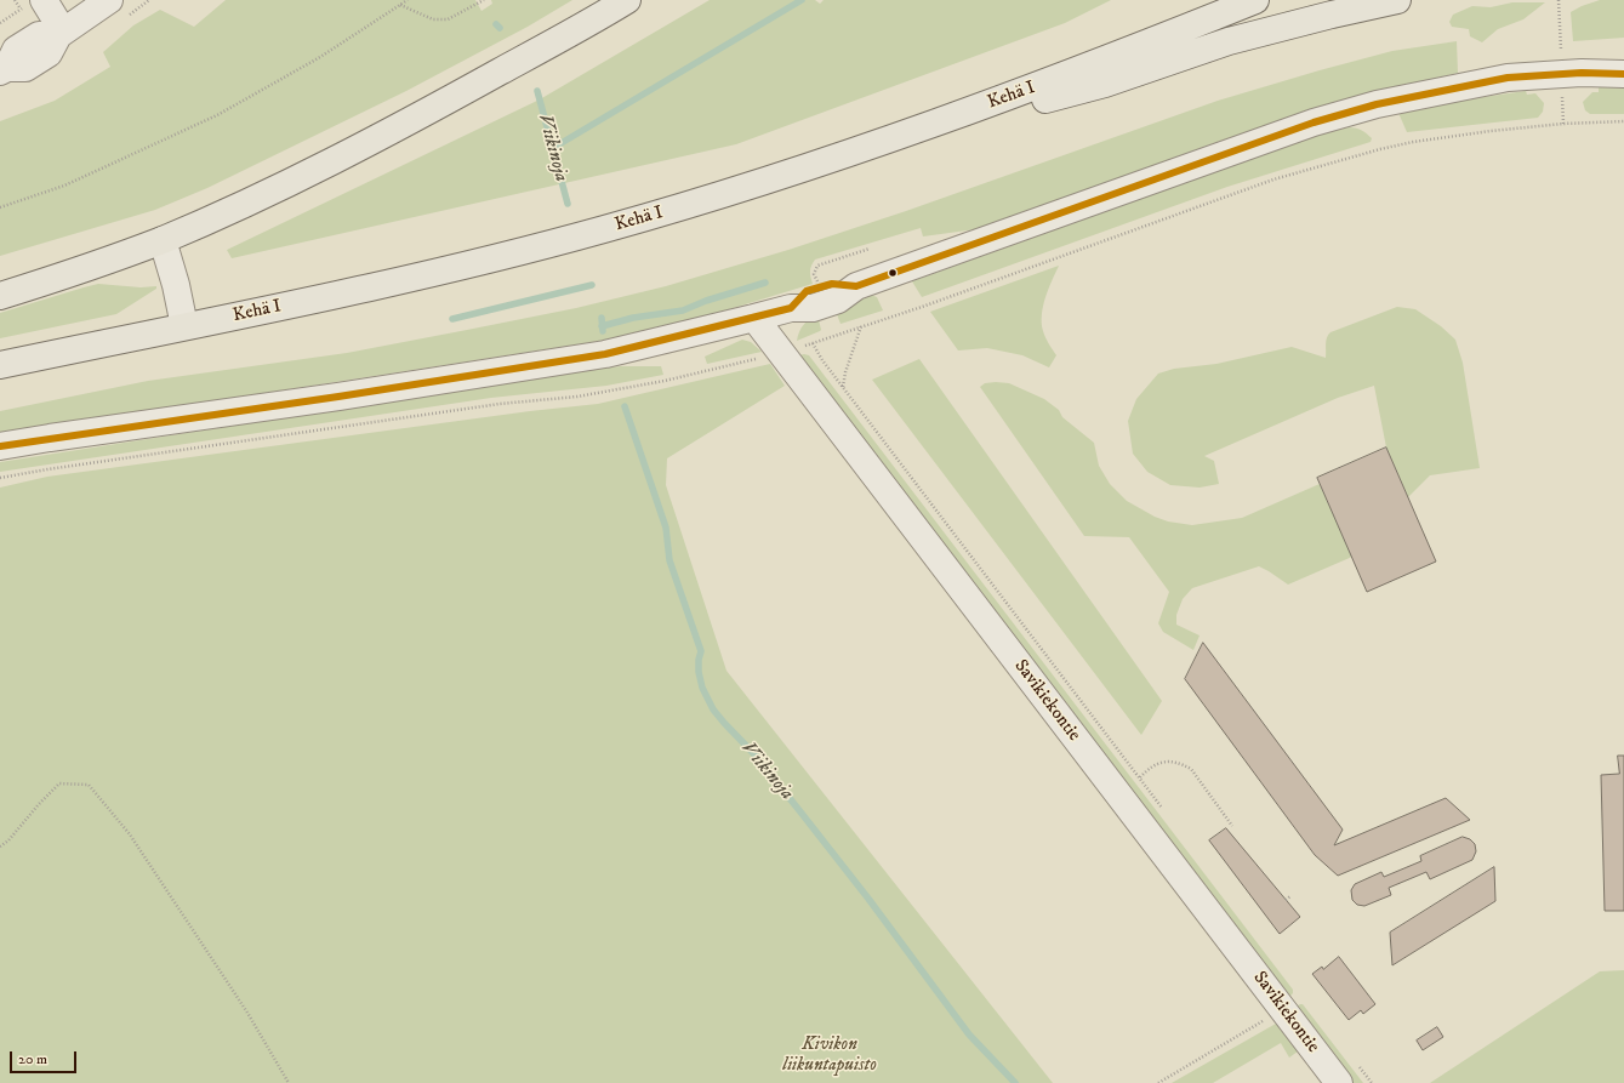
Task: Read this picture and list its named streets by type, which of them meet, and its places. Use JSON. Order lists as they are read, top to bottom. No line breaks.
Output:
{"streets":{"highway":["Kehä I"],"street":["Savikiekontie"]},"water":["Viikinoja"],"parks":["Kivikon liikuntapuisto"],"scale_bar":"20 m"}
